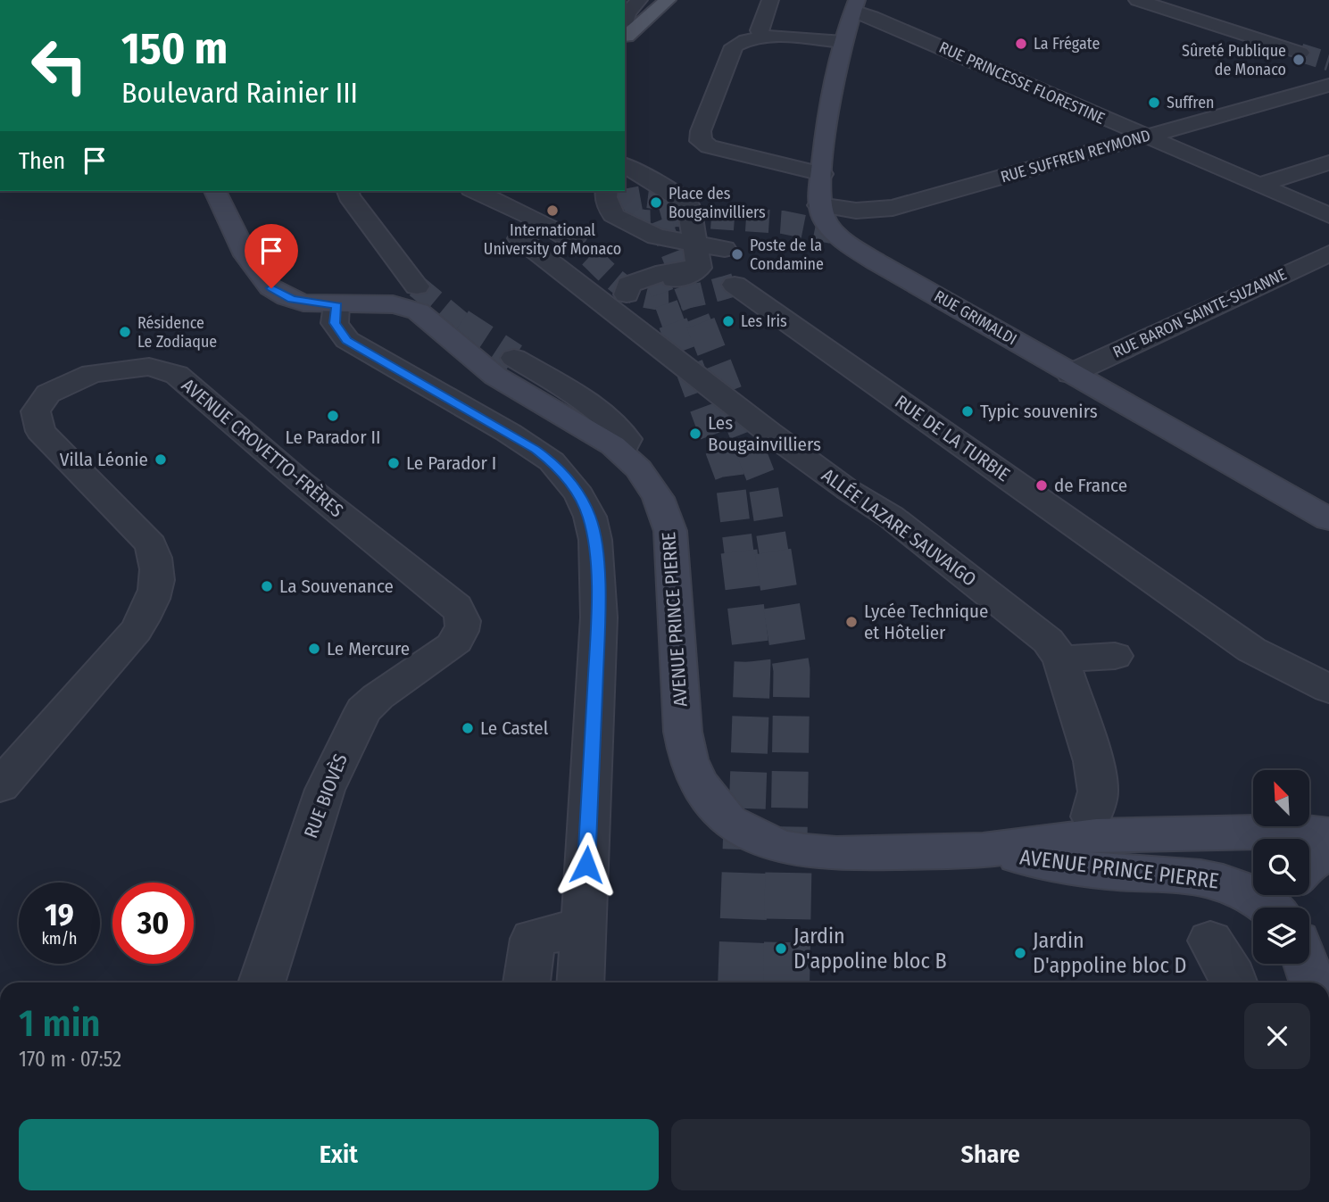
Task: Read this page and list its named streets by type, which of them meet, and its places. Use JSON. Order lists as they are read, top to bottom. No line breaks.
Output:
{"streets":{"main road":["RUE GRIMALDI","AVENUE PRINCE PIERRE"],"street":["RUE PRINCESSE FLORESTINE","RUE SUFFREN REYMOND","RUE BARON SAINTE-SUZANNE","RUE DE LA TURBIE","AVENUE CROVETTO-FRÈRES","ALLÉE LAZARE SAUVAIGO","RUE BIOVÈS"]},"crossings":[["RUE PRINCESSE FLORESTINE","RUE SUFFREN REYMOND"],["RUE SUFFREN REYMOND","RUE GRIMALDI"],["RUE BARON SAINTE-SUZANNE","RUE GRIMALDI"],["AVENUE CROVETTO-FRÈRES","RUE BIOVÈS"]],"places":["La Frégate","Sûreté Publique de Monaco","Suffren","Place des Bougainvilliers","International University of Monaco","Poste de la Condamine","Les Iris","Résidence Le Zodiaque","Typic souvenirs","Le Parador II","Les Bougainvilliers","Villa Léonie","Le Parador I","de France","La Souvenance","Lycée Technique et Hôtelier","Le Mercure","Le Castel","Jardin D'appoline bloc B","Jardin D'appoline bloc D"],"north":"top left","page":{"turn":["150 m","Boulevard Rainier III"],"then":"Then","speed":"19 km/h","limit":"30","heading":["1 min","170 m · 07:52"],"buttons":["Exit","Share"]}}
